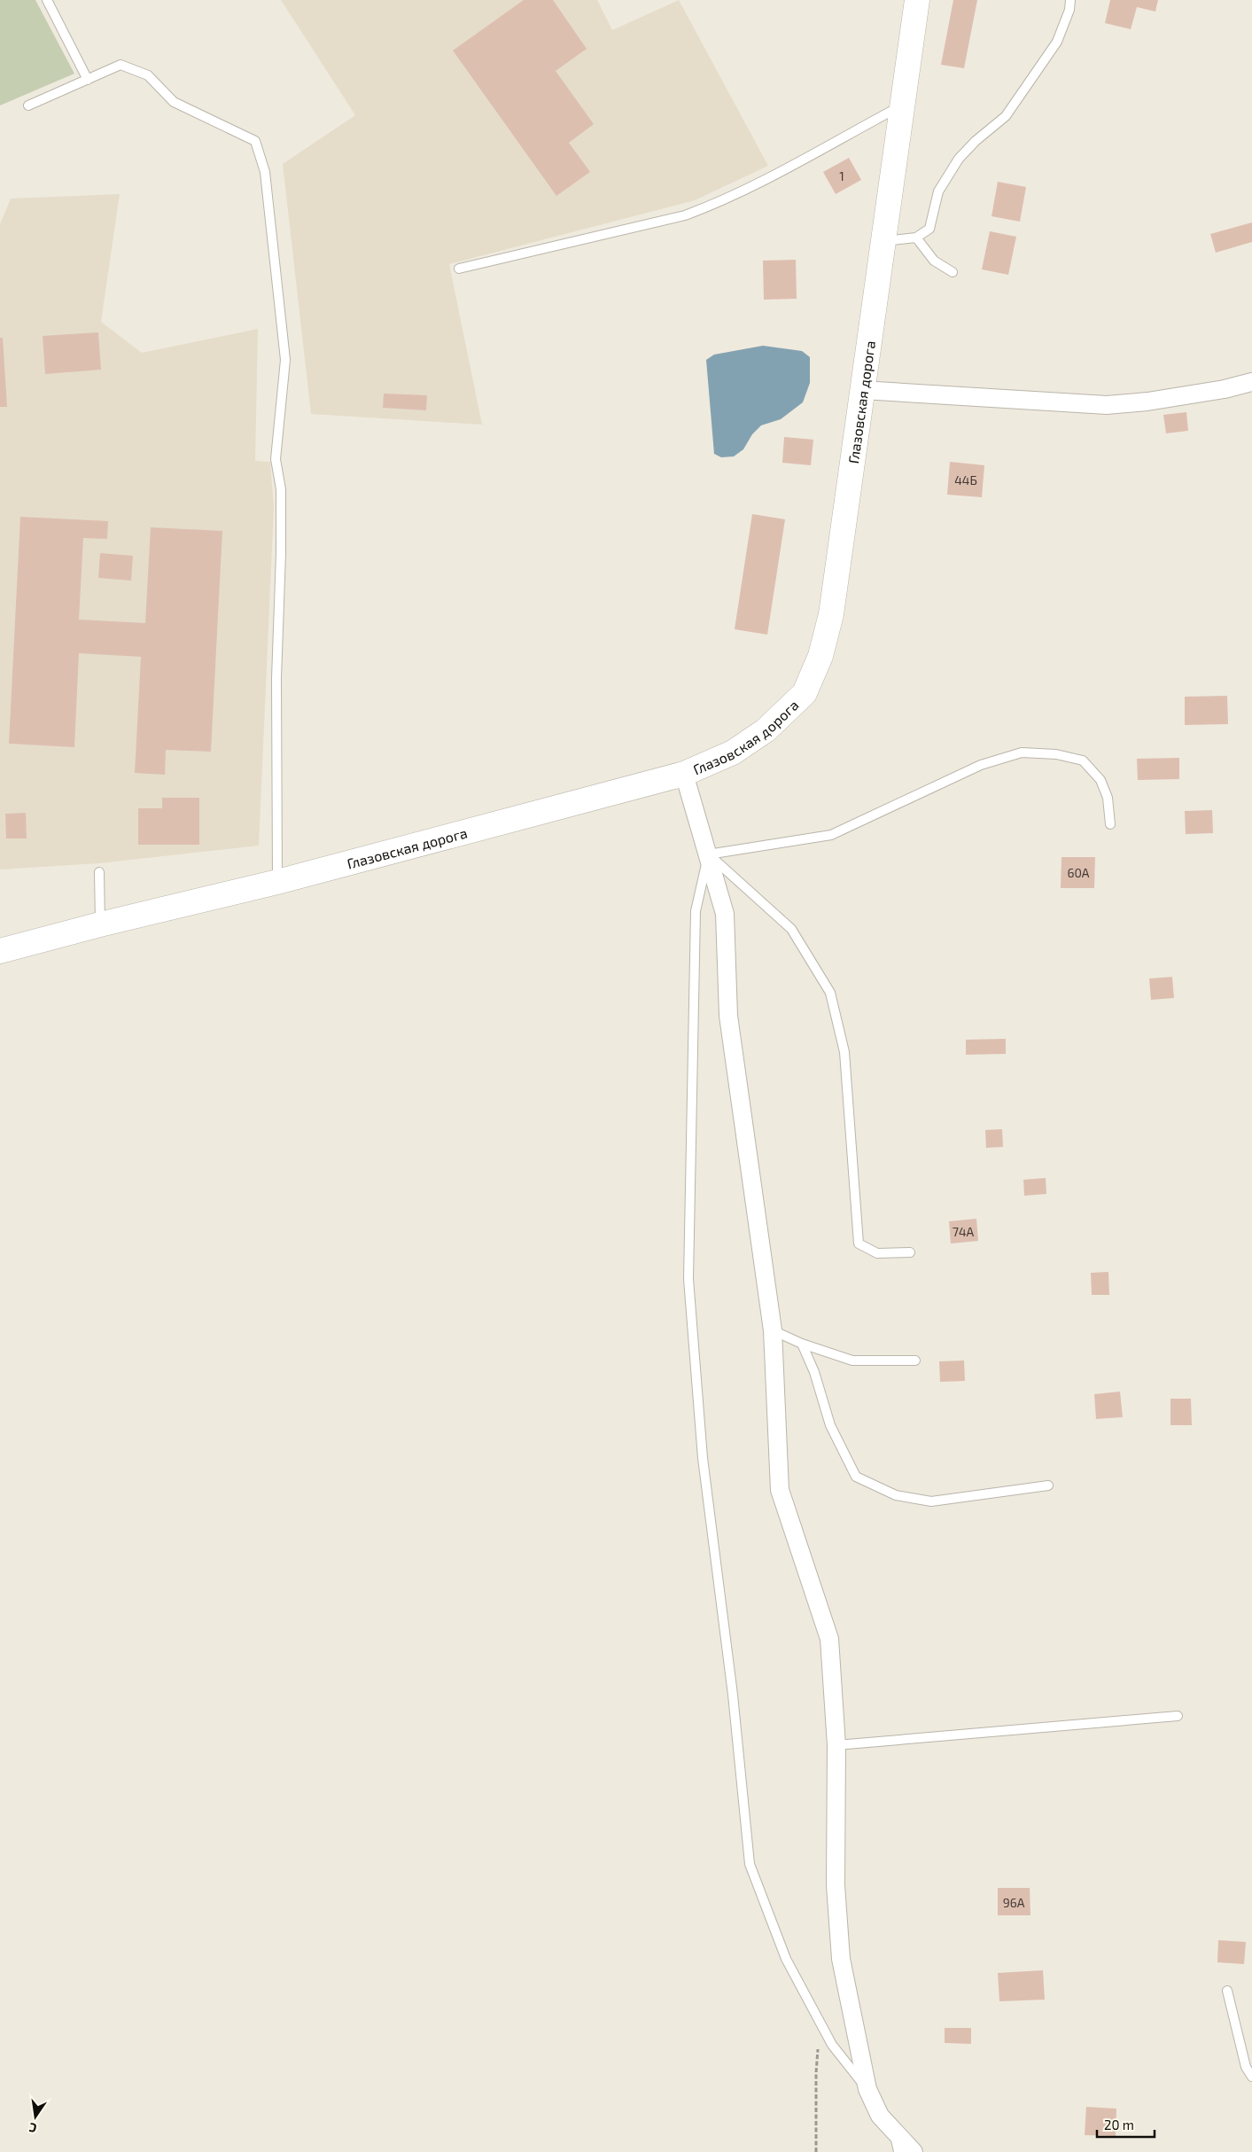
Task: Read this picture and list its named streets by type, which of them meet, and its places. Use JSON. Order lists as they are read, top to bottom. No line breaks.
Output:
{"streets":{"street":["Глазовская дорога"]},"house_numbers":["1","44Б","60А","74А","96А"],"scale_bar":"20 m","north":"bottom"}
